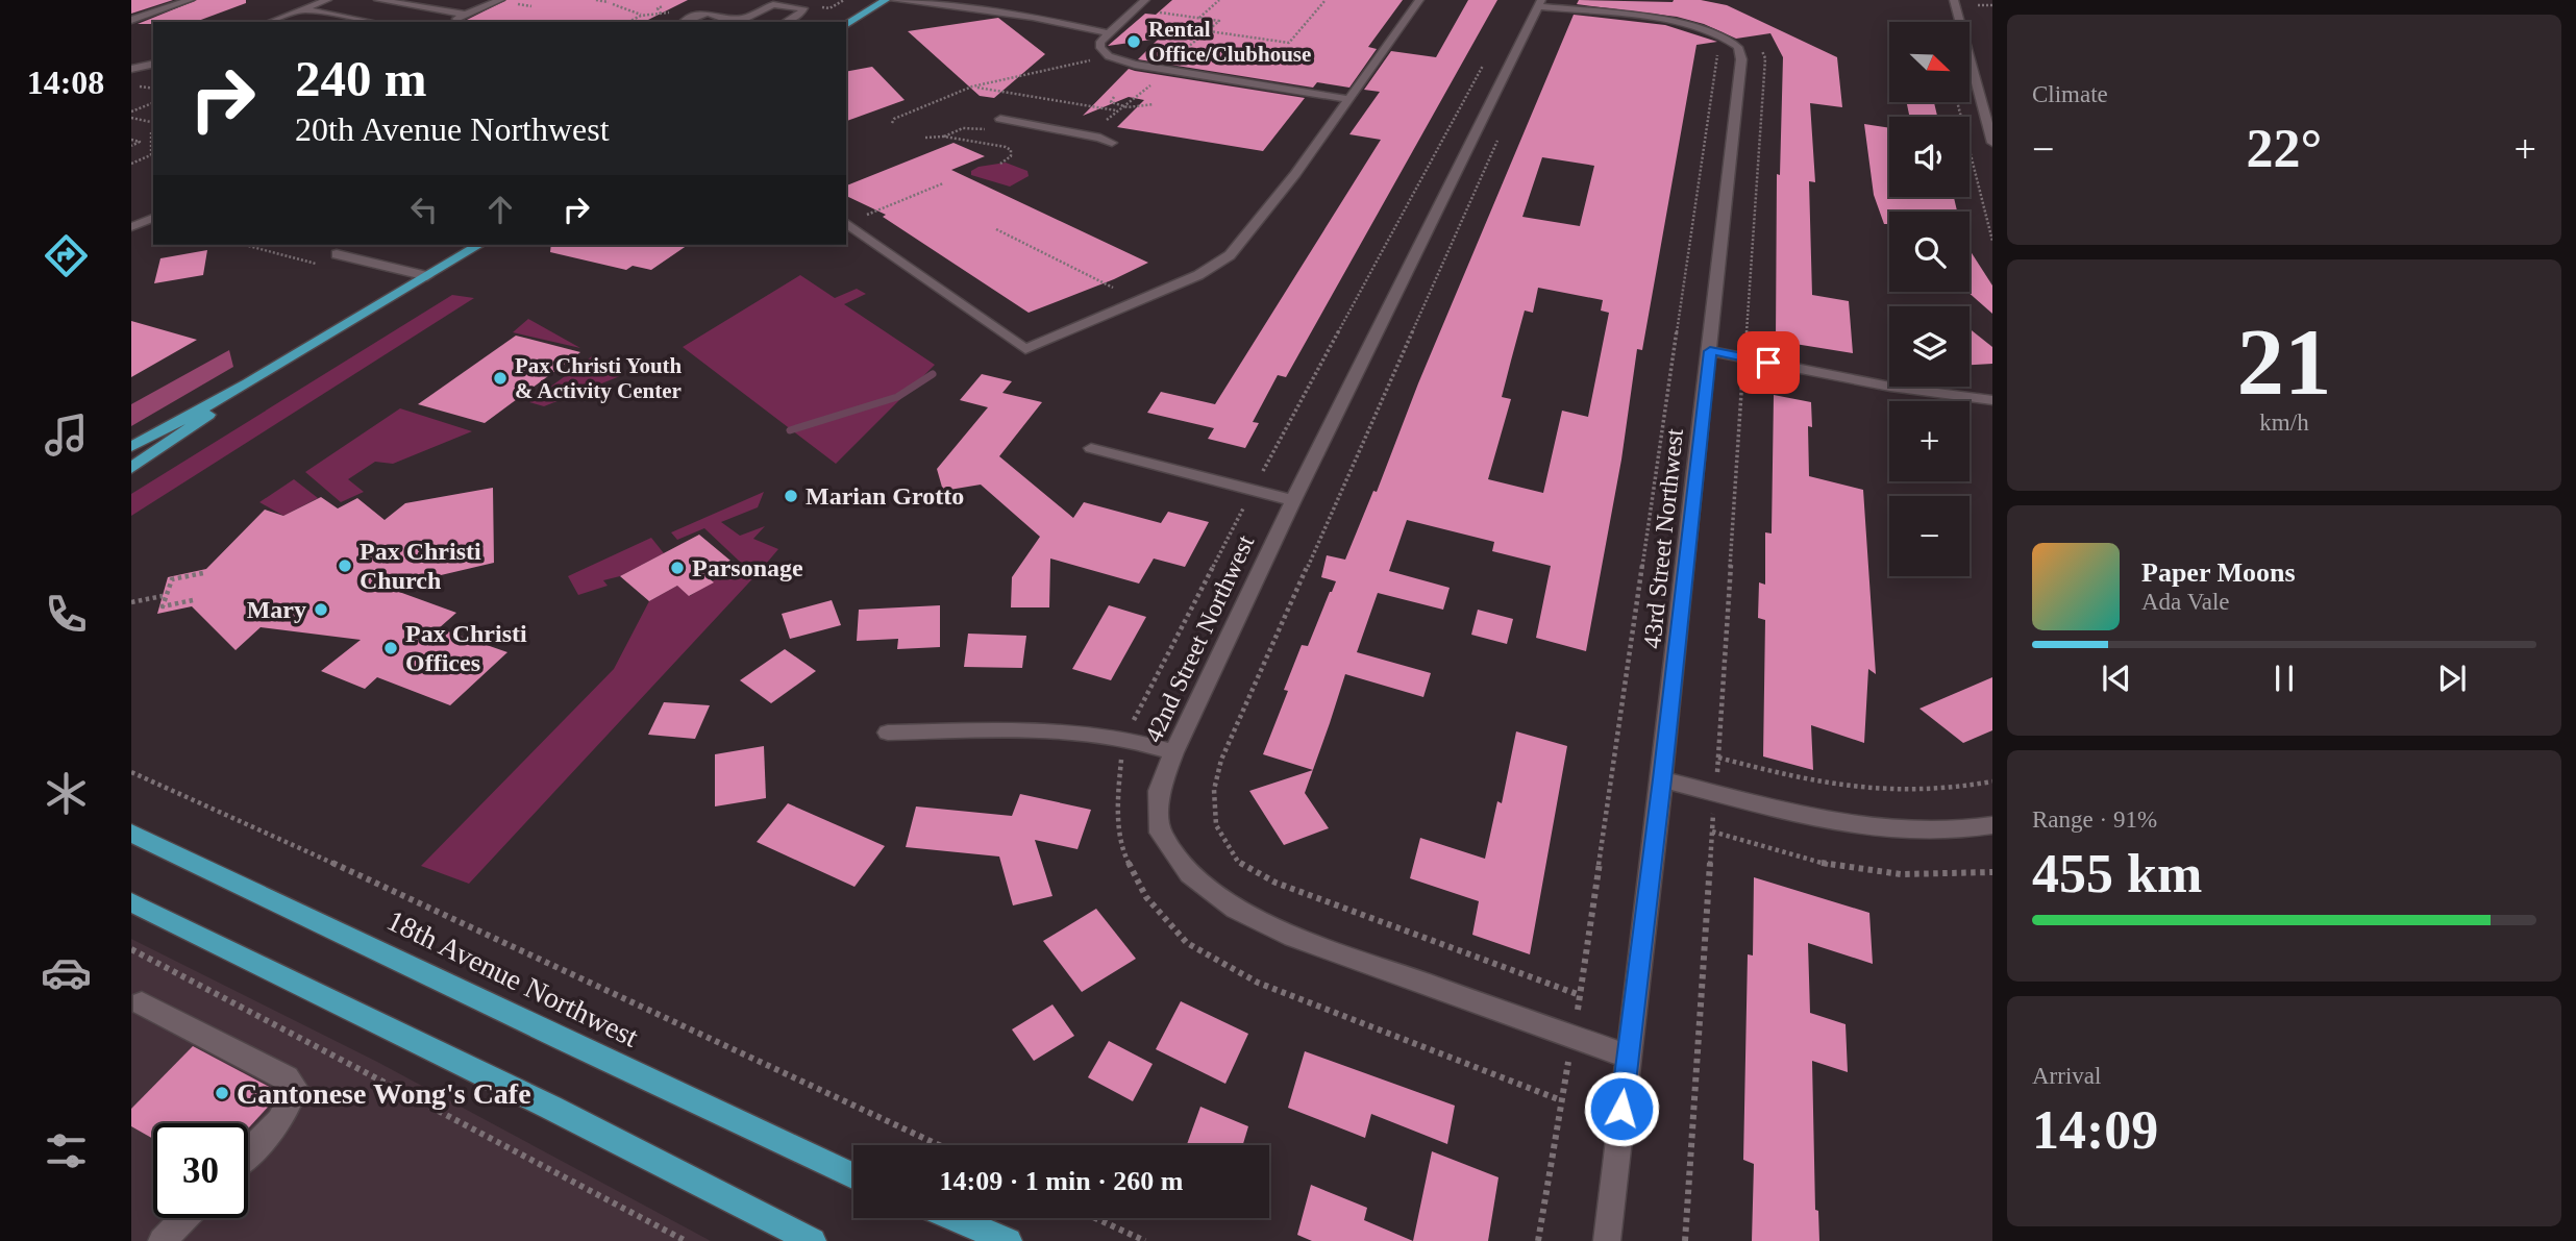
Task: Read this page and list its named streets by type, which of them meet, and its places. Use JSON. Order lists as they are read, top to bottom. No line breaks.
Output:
{"streets":{"main road":["18th Avenue Northwest"],"street":["43rd Street Northwest","42nd Street Northwest"]},"crossings":[["43rd Street Northwest","42nd Street Northwest"]],"places":["Rental Office/Clubhouse","Pax Christi Youth & Activity Center","Marian Grotto","Pax Christi Church","Parsonage","Mary","Pax Christi Offices","Cantonese Wong's Cafe"],"north":"bottom right","page":{"tabs":"14:08","tile":["Climate",["21","km/h"],["Range · 91%","455 km"],["Arrival","14:09"]],"map_buttons":["+","−"],"turn":["240 m","20th Avenue Northwest"],"heat":["−","22°","+"],"song":["Paper Moons","Ada Vale"],"limit":"30","trip":"14:09 · 1 min · 260 m"}}
